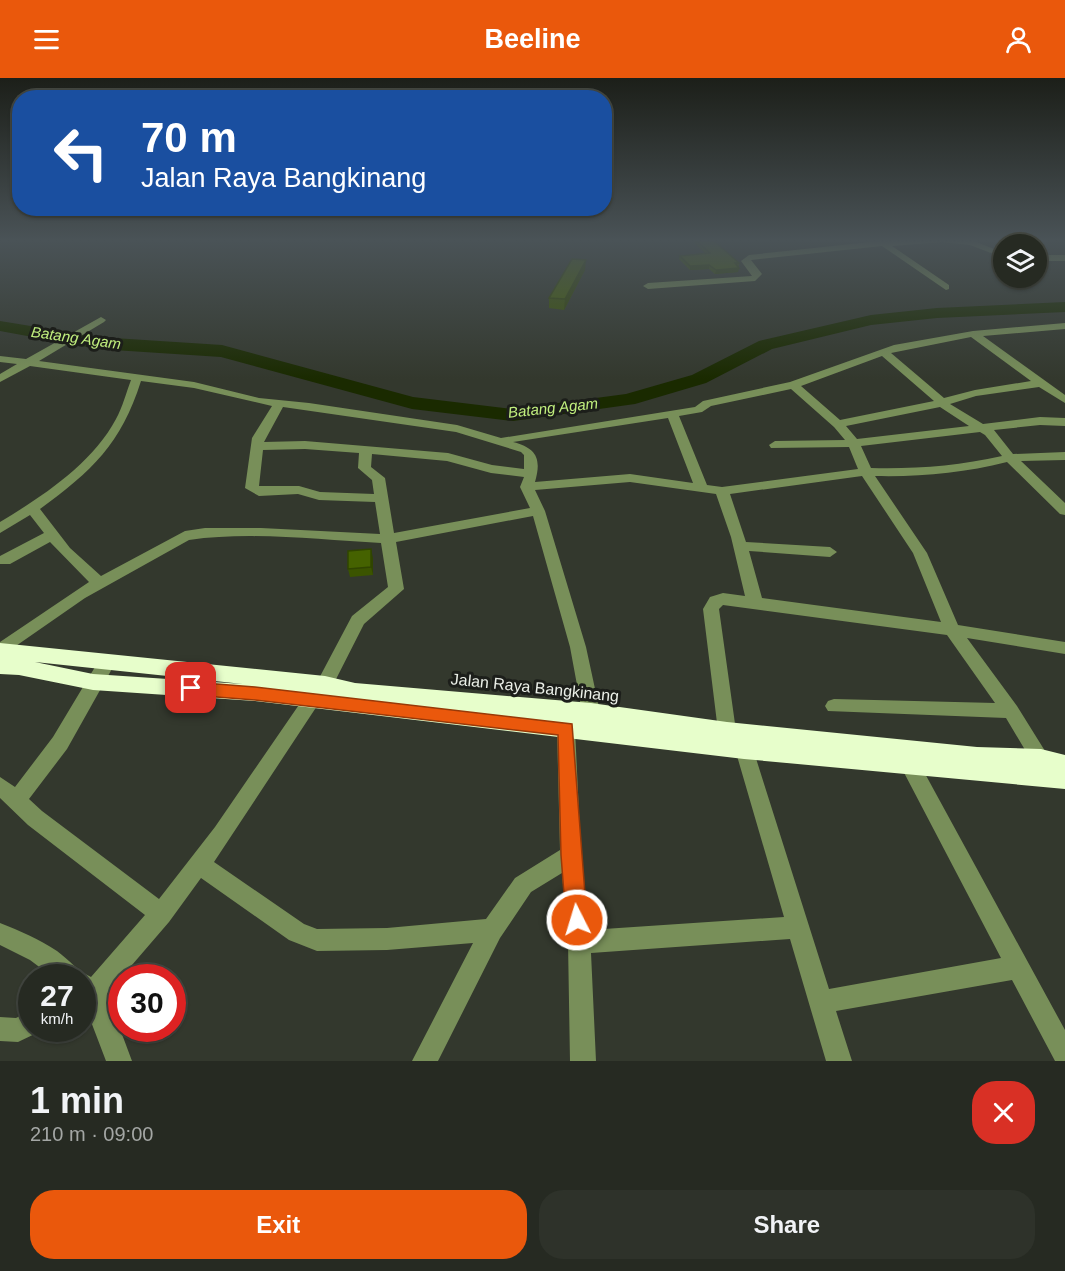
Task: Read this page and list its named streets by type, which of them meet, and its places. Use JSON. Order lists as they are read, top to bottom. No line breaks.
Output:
{"streets":{"highway":["Jalan Raya Bangkinang"]},"water":["Batang Agam"],"page":{"header":"Beeline","turn":["70 m","Jalan Raya Bangkinang"],"speed":"27 km/h","limit":"30","heading":["1 min","210 m · 09:00"],"buttons":["Exit","Share"]}}
